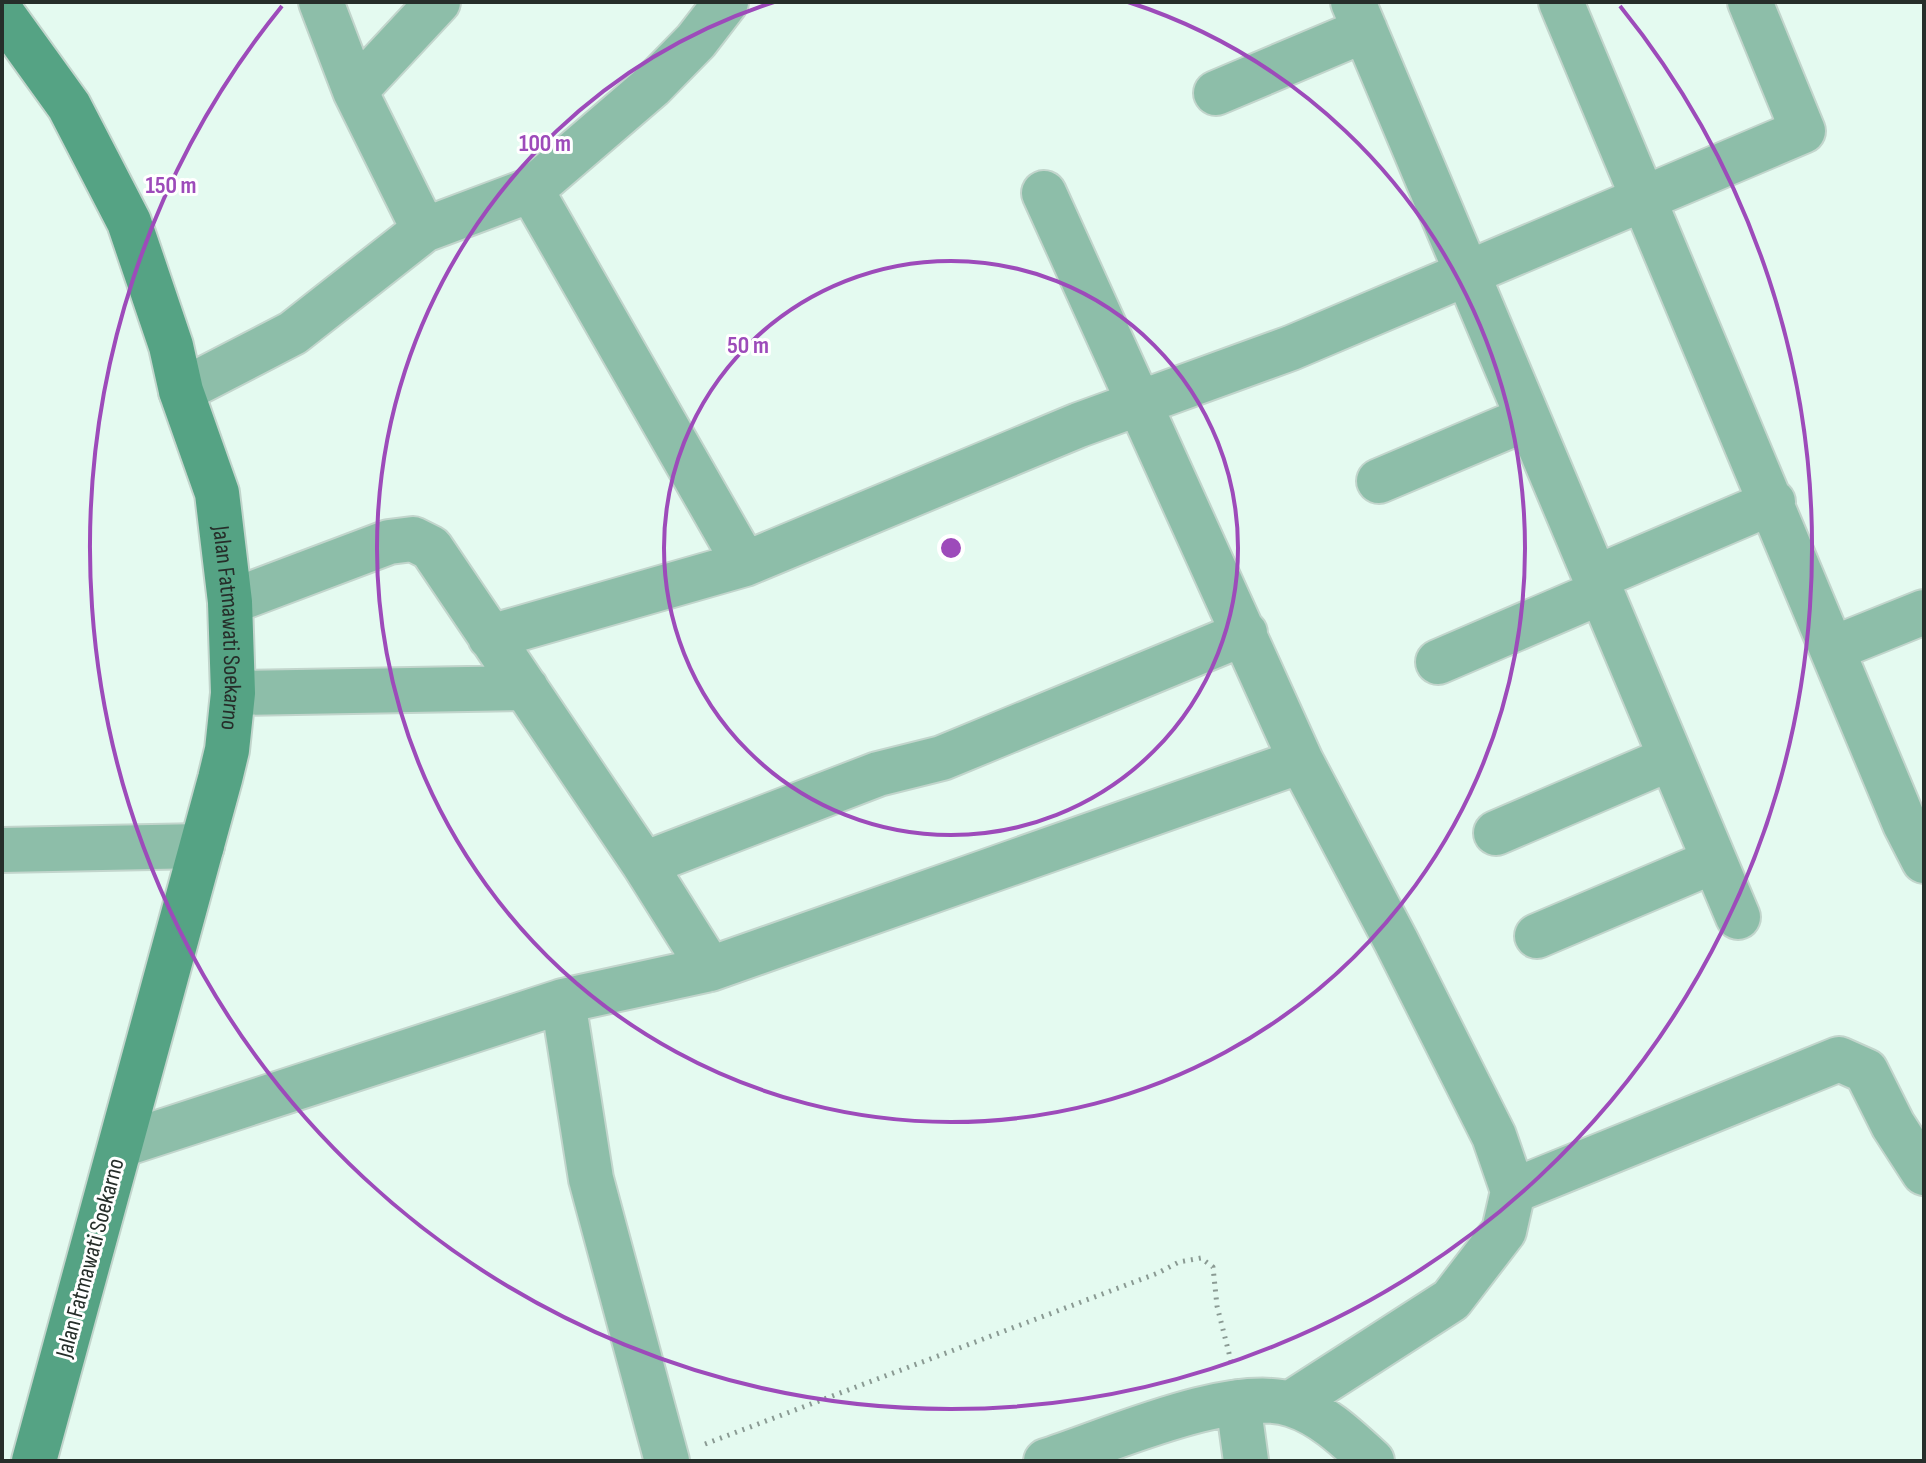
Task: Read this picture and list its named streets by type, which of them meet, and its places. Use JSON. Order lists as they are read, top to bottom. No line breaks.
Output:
{"streets":{"main road":["Jalan Fatmawati Soekarno"]},"rings":["100 m","150 m","50 m"]}
